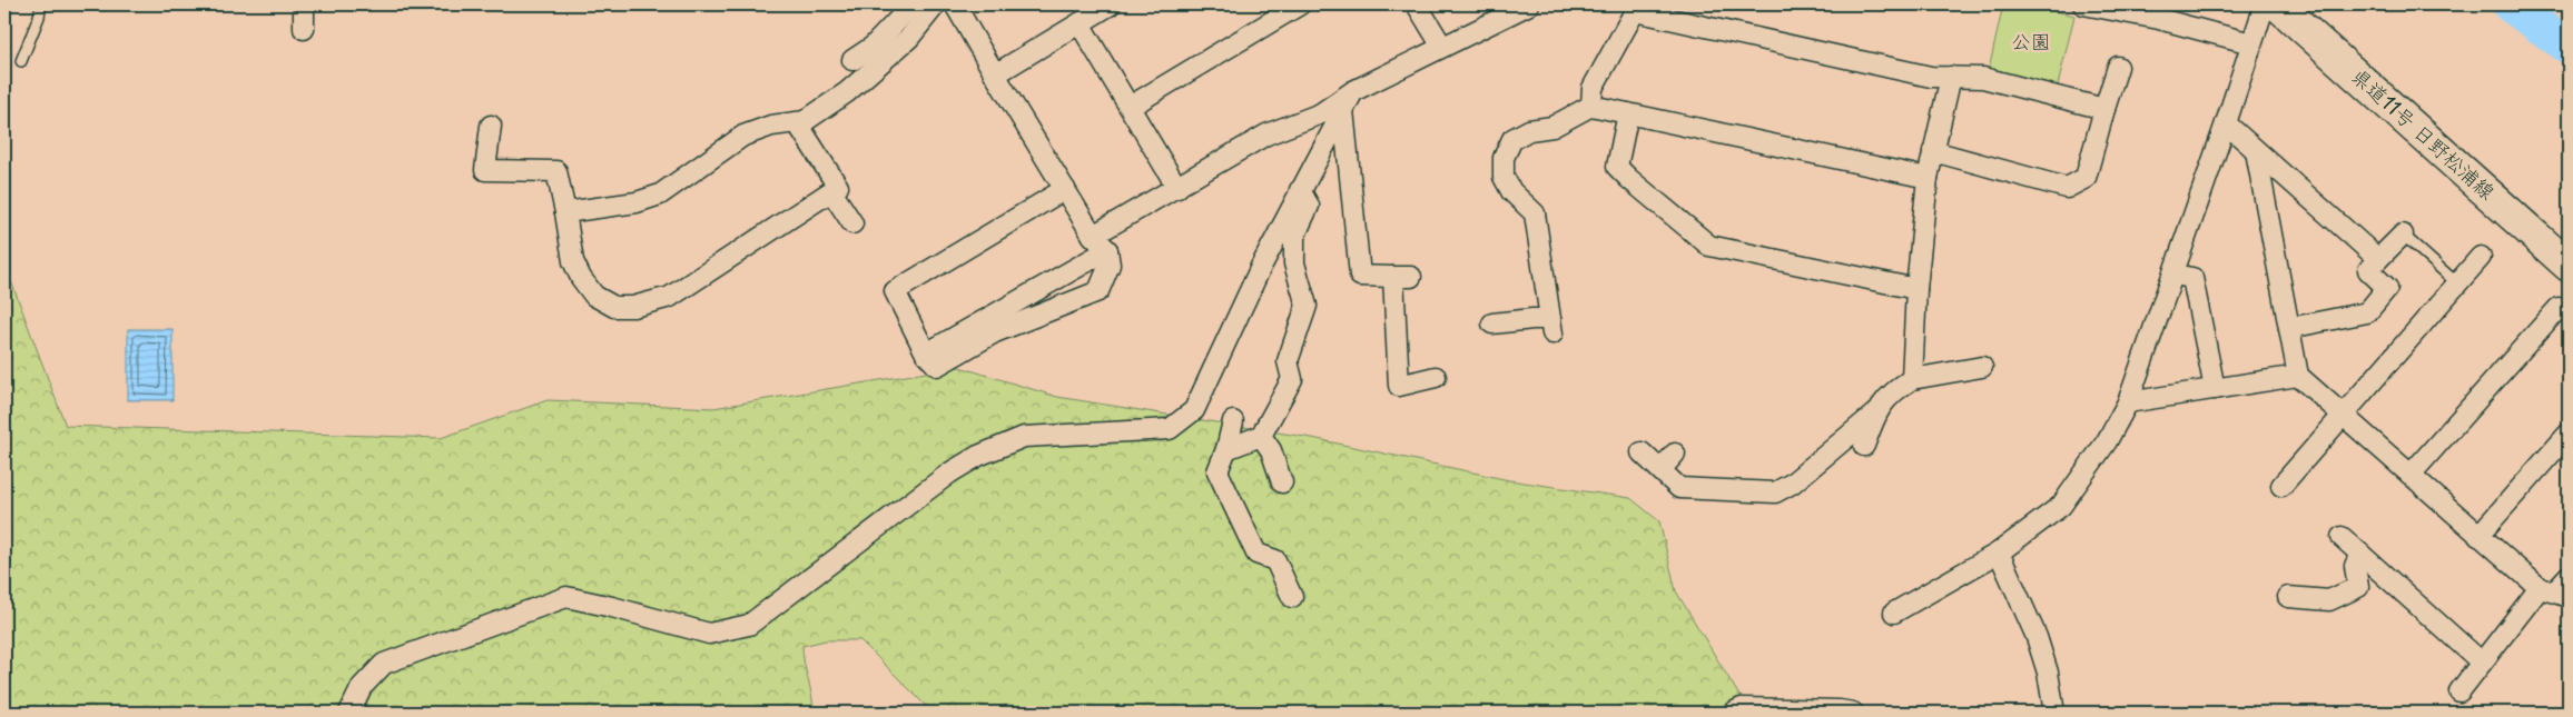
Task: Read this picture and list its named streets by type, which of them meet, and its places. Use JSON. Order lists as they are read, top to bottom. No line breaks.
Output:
{"streets":{"main road":["県道11号 日野松浦線"]},"parks":["公園"]}
